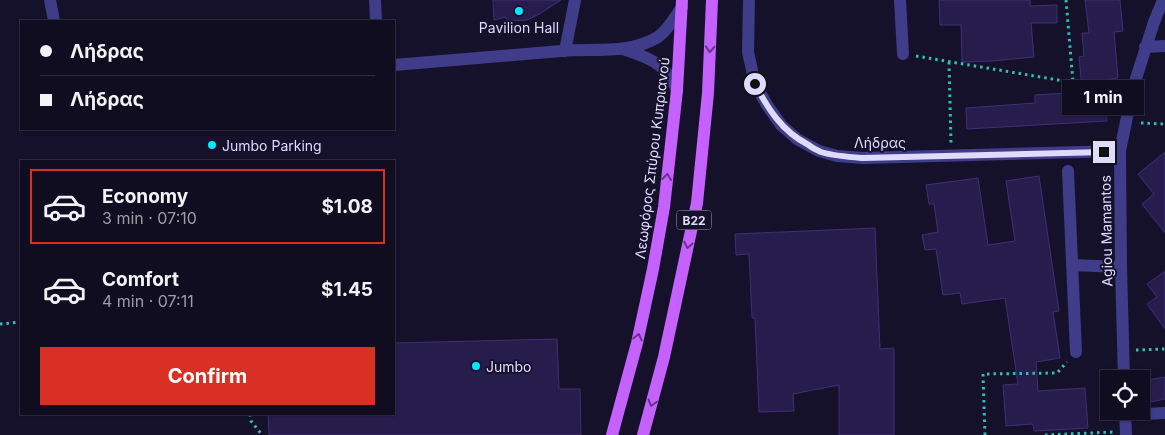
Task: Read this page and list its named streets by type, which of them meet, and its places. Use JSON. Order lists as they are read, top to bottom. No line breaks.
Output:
{"streets":{"main road":["Λεωφόρος Σπύρου Κυπριανού","B22"],"street":["Λήδρας","Agiou Mamantos"]},"crossings":[["Λήδρας","Agiou Mamantos"]],"places":["Pavilion Hall","Jumbo Parking","Jumbo"],"page":{"banner":["Λήδρας","Λήδρας"],"bubble":"1 min","list":[{"name":"Economy","note":"3 min · 07:10","value":"$1.08"},{"name":"Comfort","note":"4 min · 07:11","value":"$1.45"}],"buttons":"Confirm"}}
